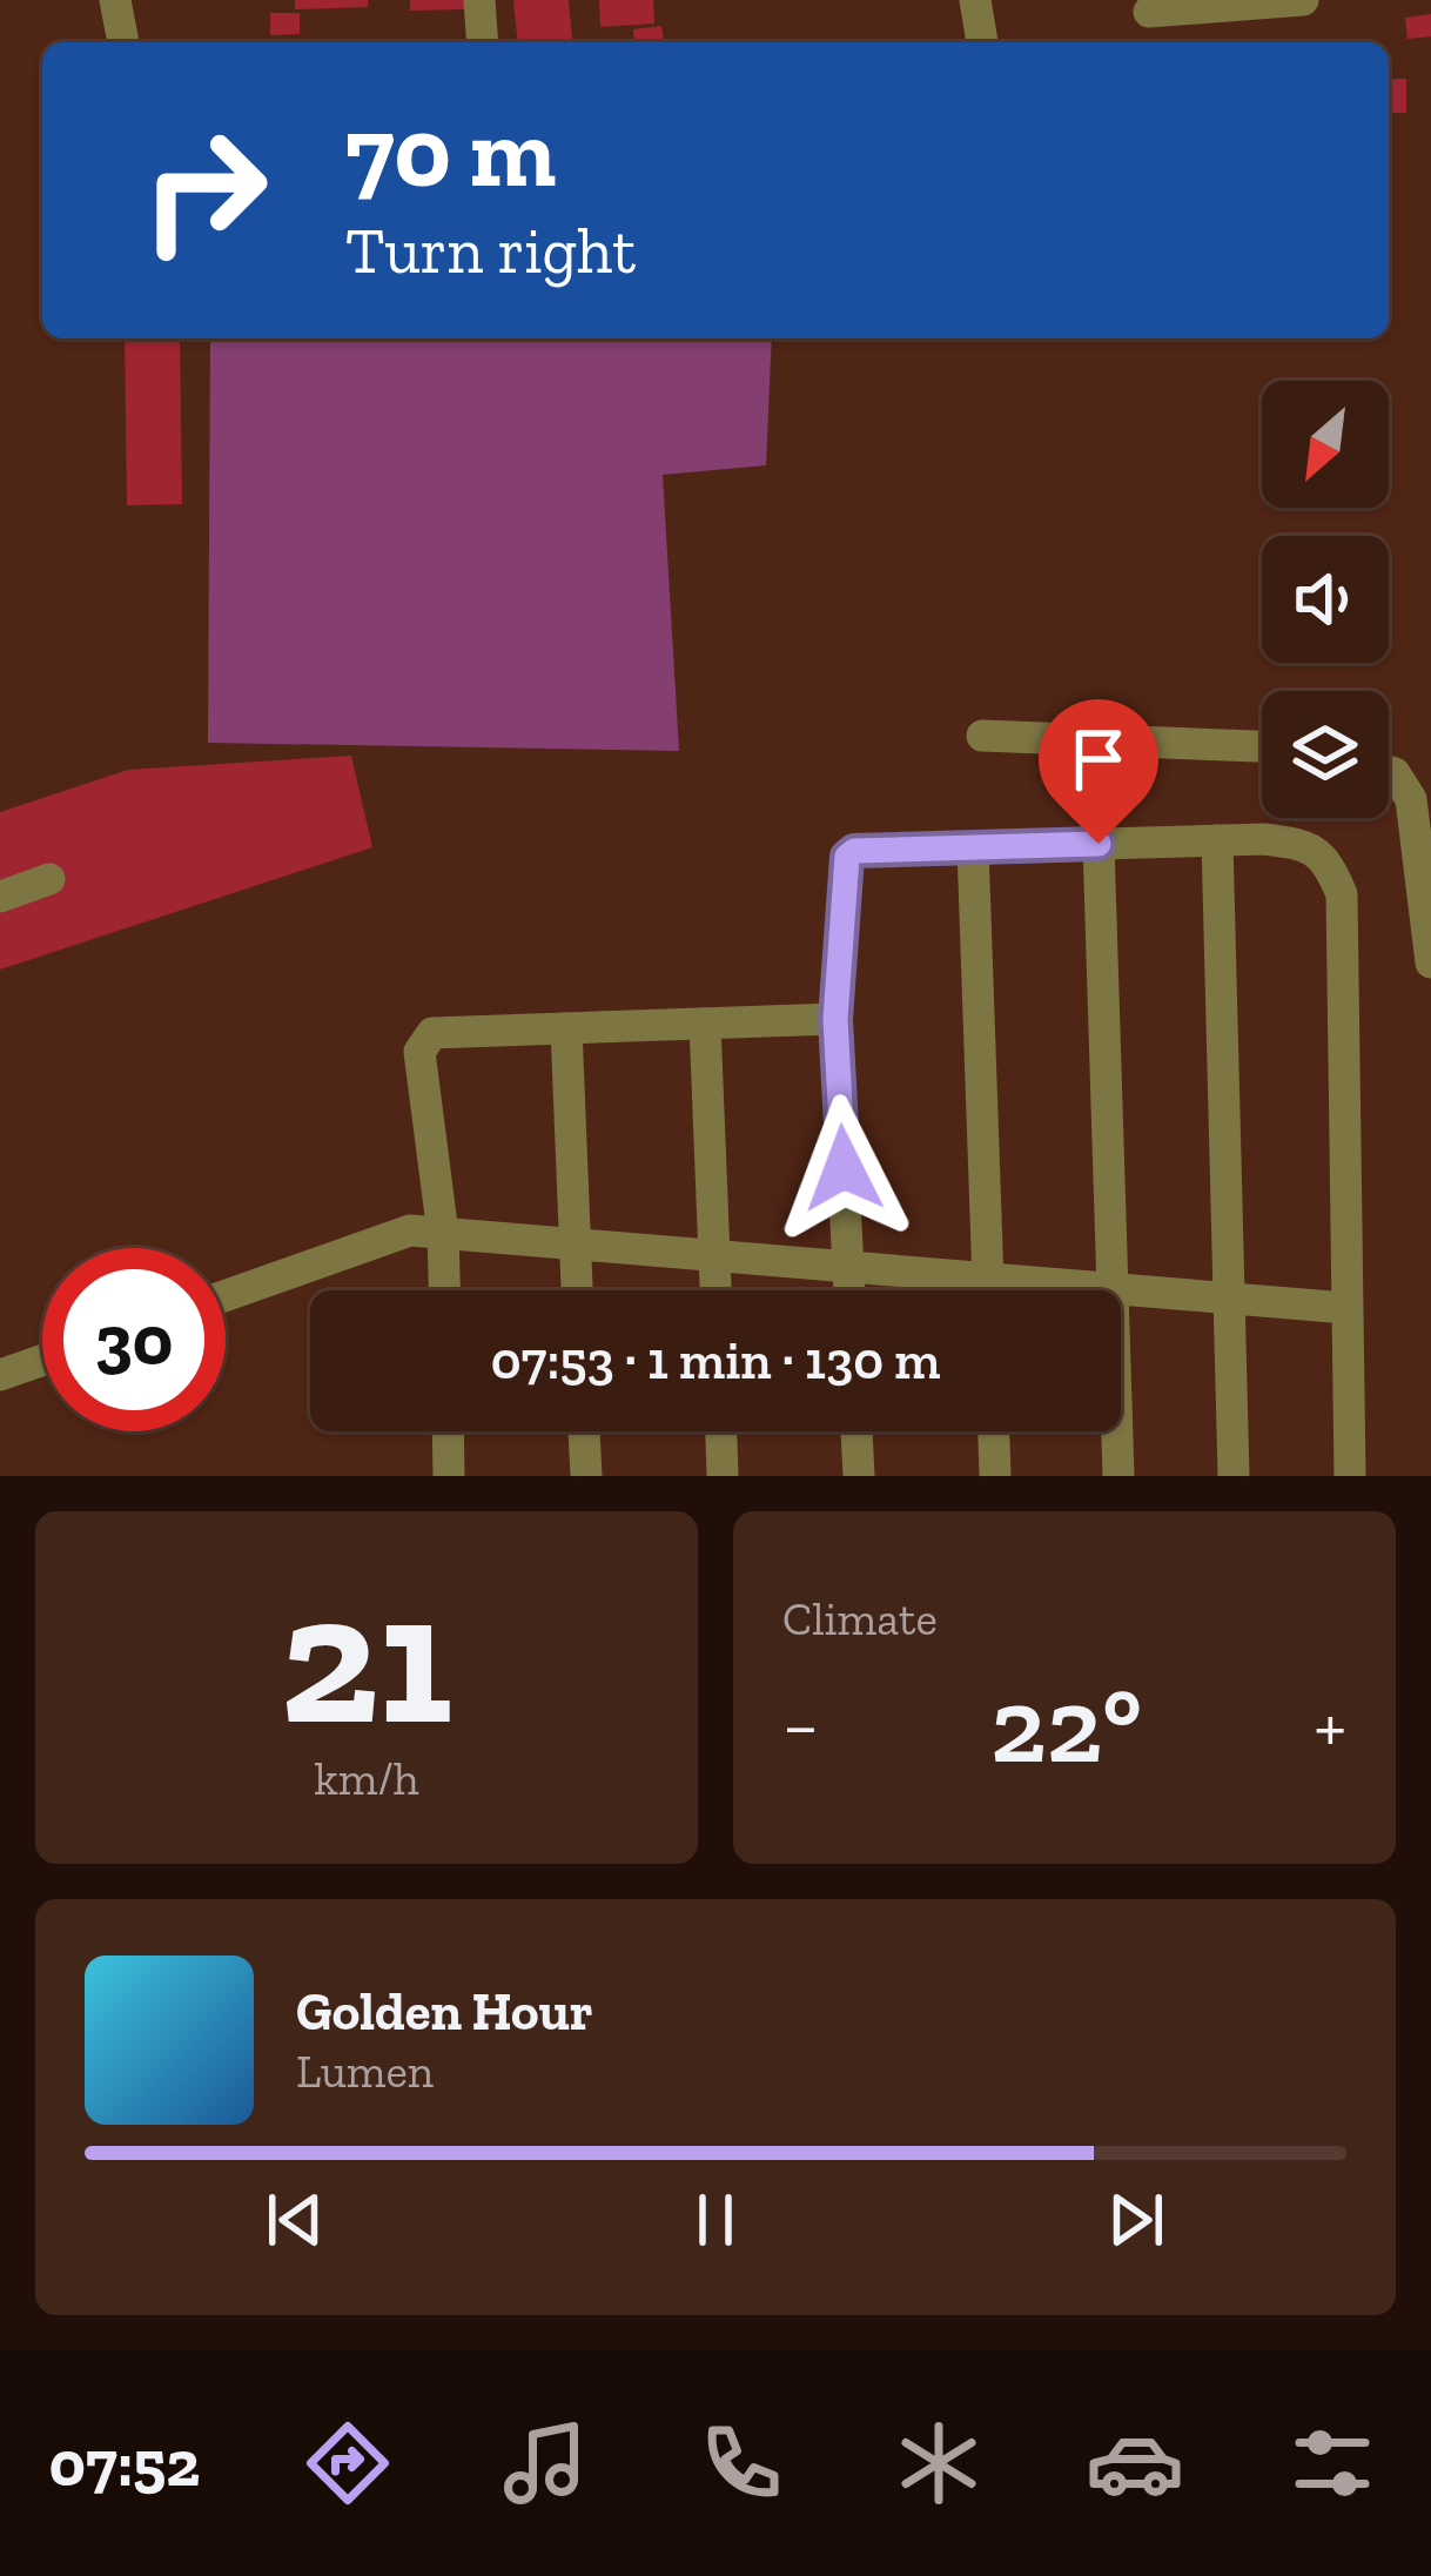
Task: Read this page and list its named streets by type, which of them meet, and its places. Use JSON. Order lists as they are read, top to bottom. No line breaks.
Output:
{"north":"bottom left","page":{"turn":["70 m","Turn right"],"limit":"30","trip":"07:53 · 1 min · 130 m","tile":[["21","km/h"],"Climate"],"heat":["−","22°","+"],"song":["Golden Hour","Lumen"],"tabs":"07:52"}}
